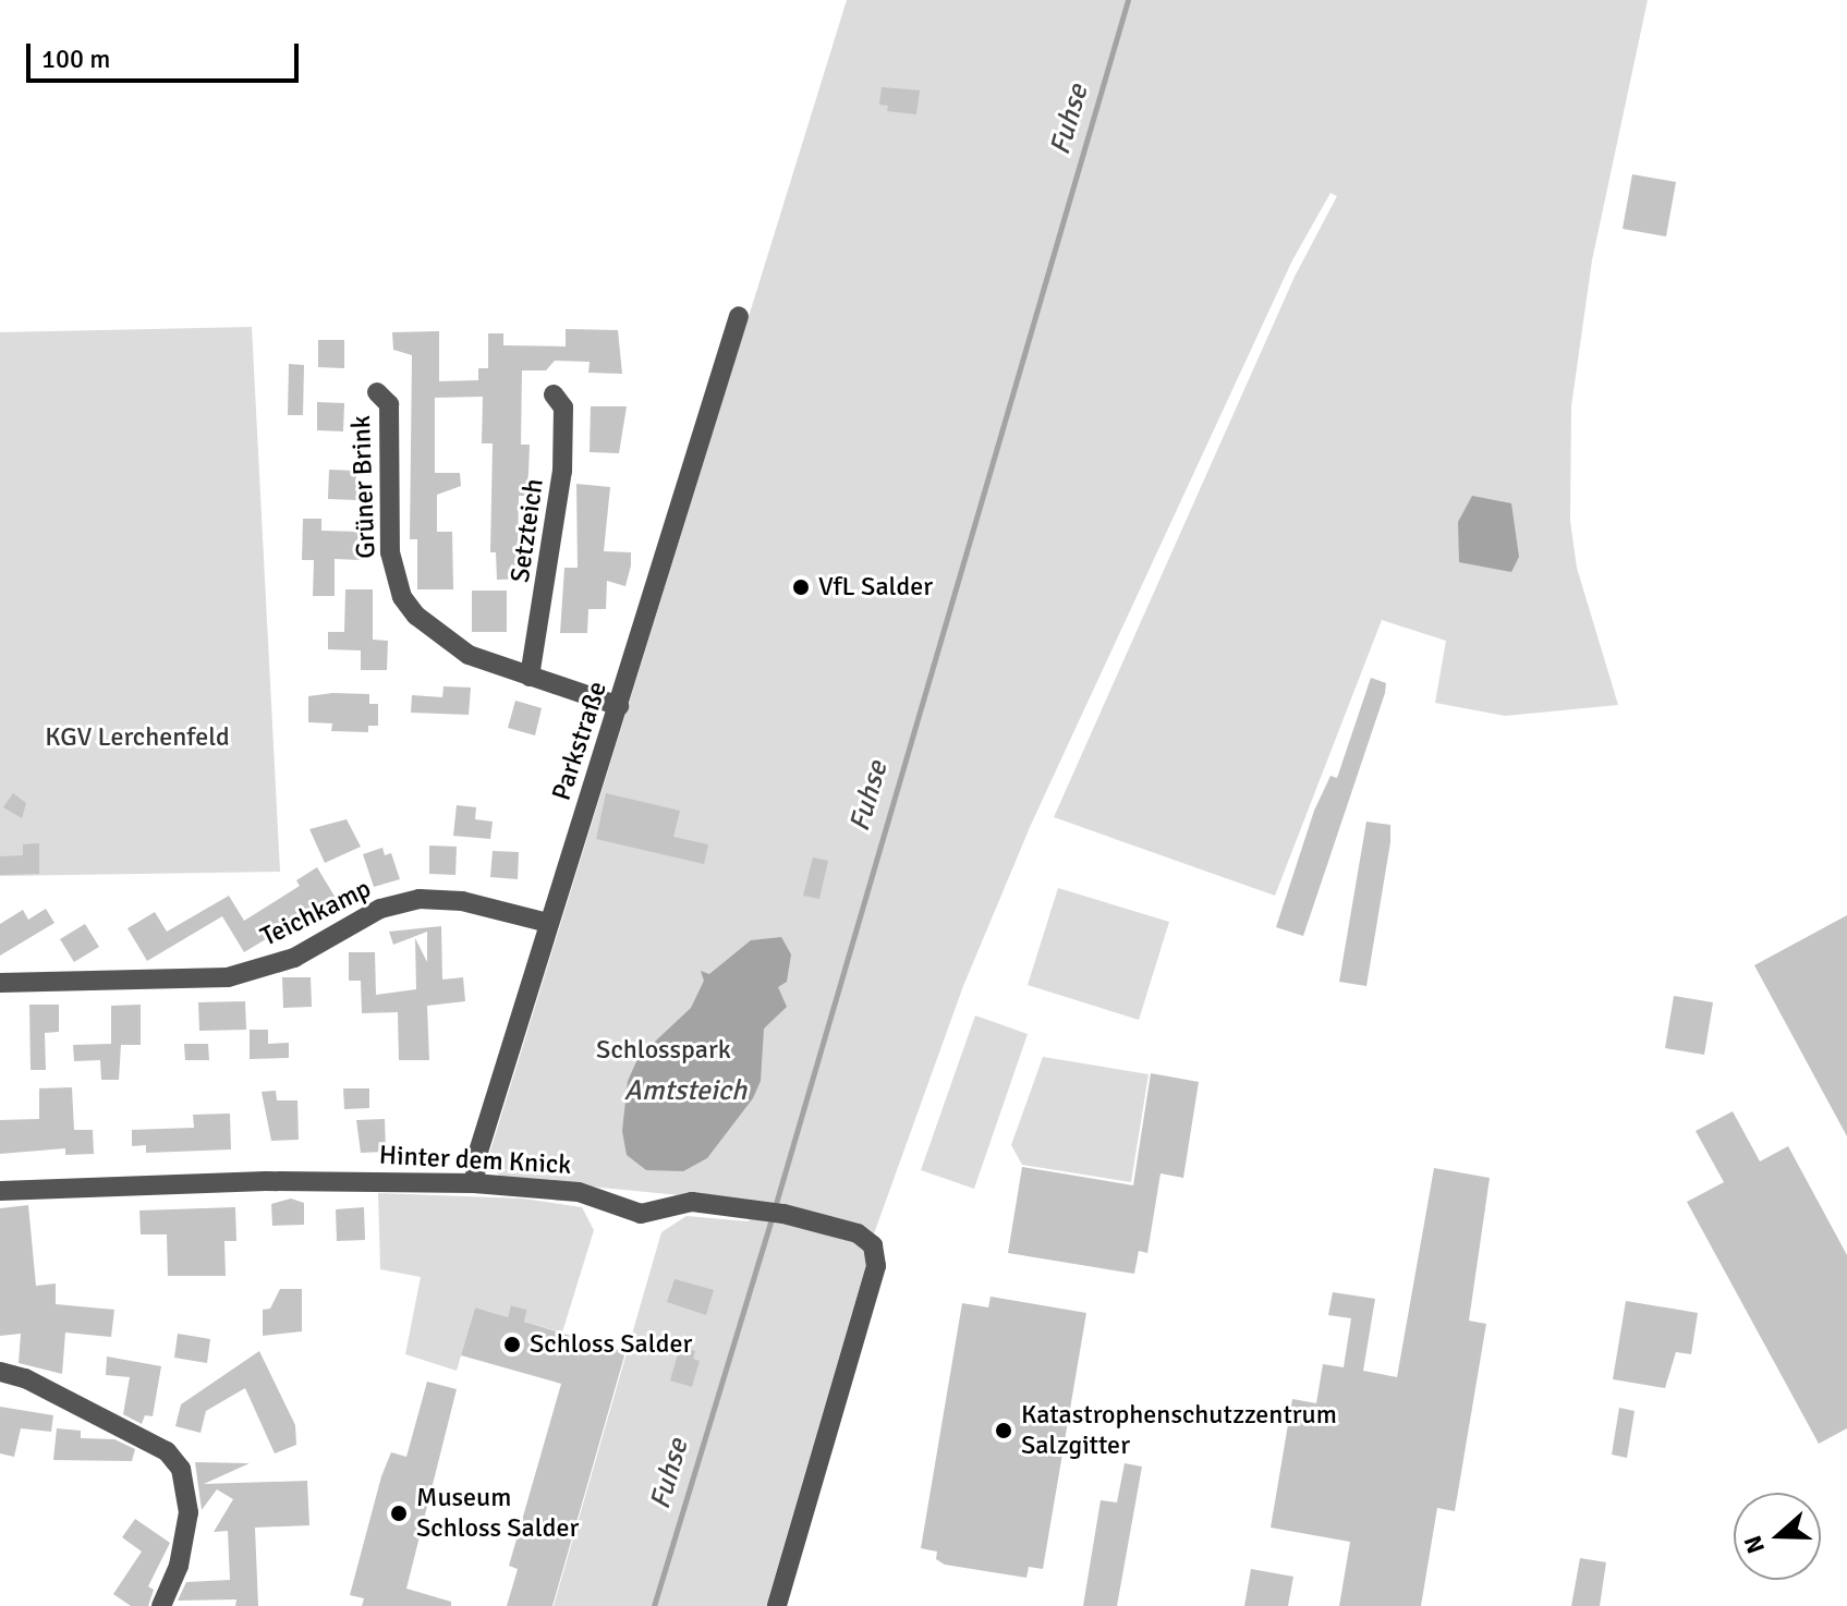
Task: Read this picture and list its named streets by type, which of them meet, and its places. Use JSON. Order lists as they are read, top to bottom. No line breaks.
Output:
{"streets":{"street":["Grüner Brink","Setzteich","Parkstraße","Teichkamp","Hinter dem Knick"]},"crossings":[["Grüner Brink","Setzteich"],["Grüner Brink","Parkstraße"],["Parkstraße","Teichkamp"],["Parkstraße","Hinter dem Knick"]],"water":["Fuhse","Amtsteich"],"parks":["KGV Lerchenfeld","Schlosspark"],"places":["VfL Salder","Schloss Salder","Katastrophenschutzzentrum Salzgitter","Museum Schloss Salder"],"scale_bar":"100 m","north":"left"}
